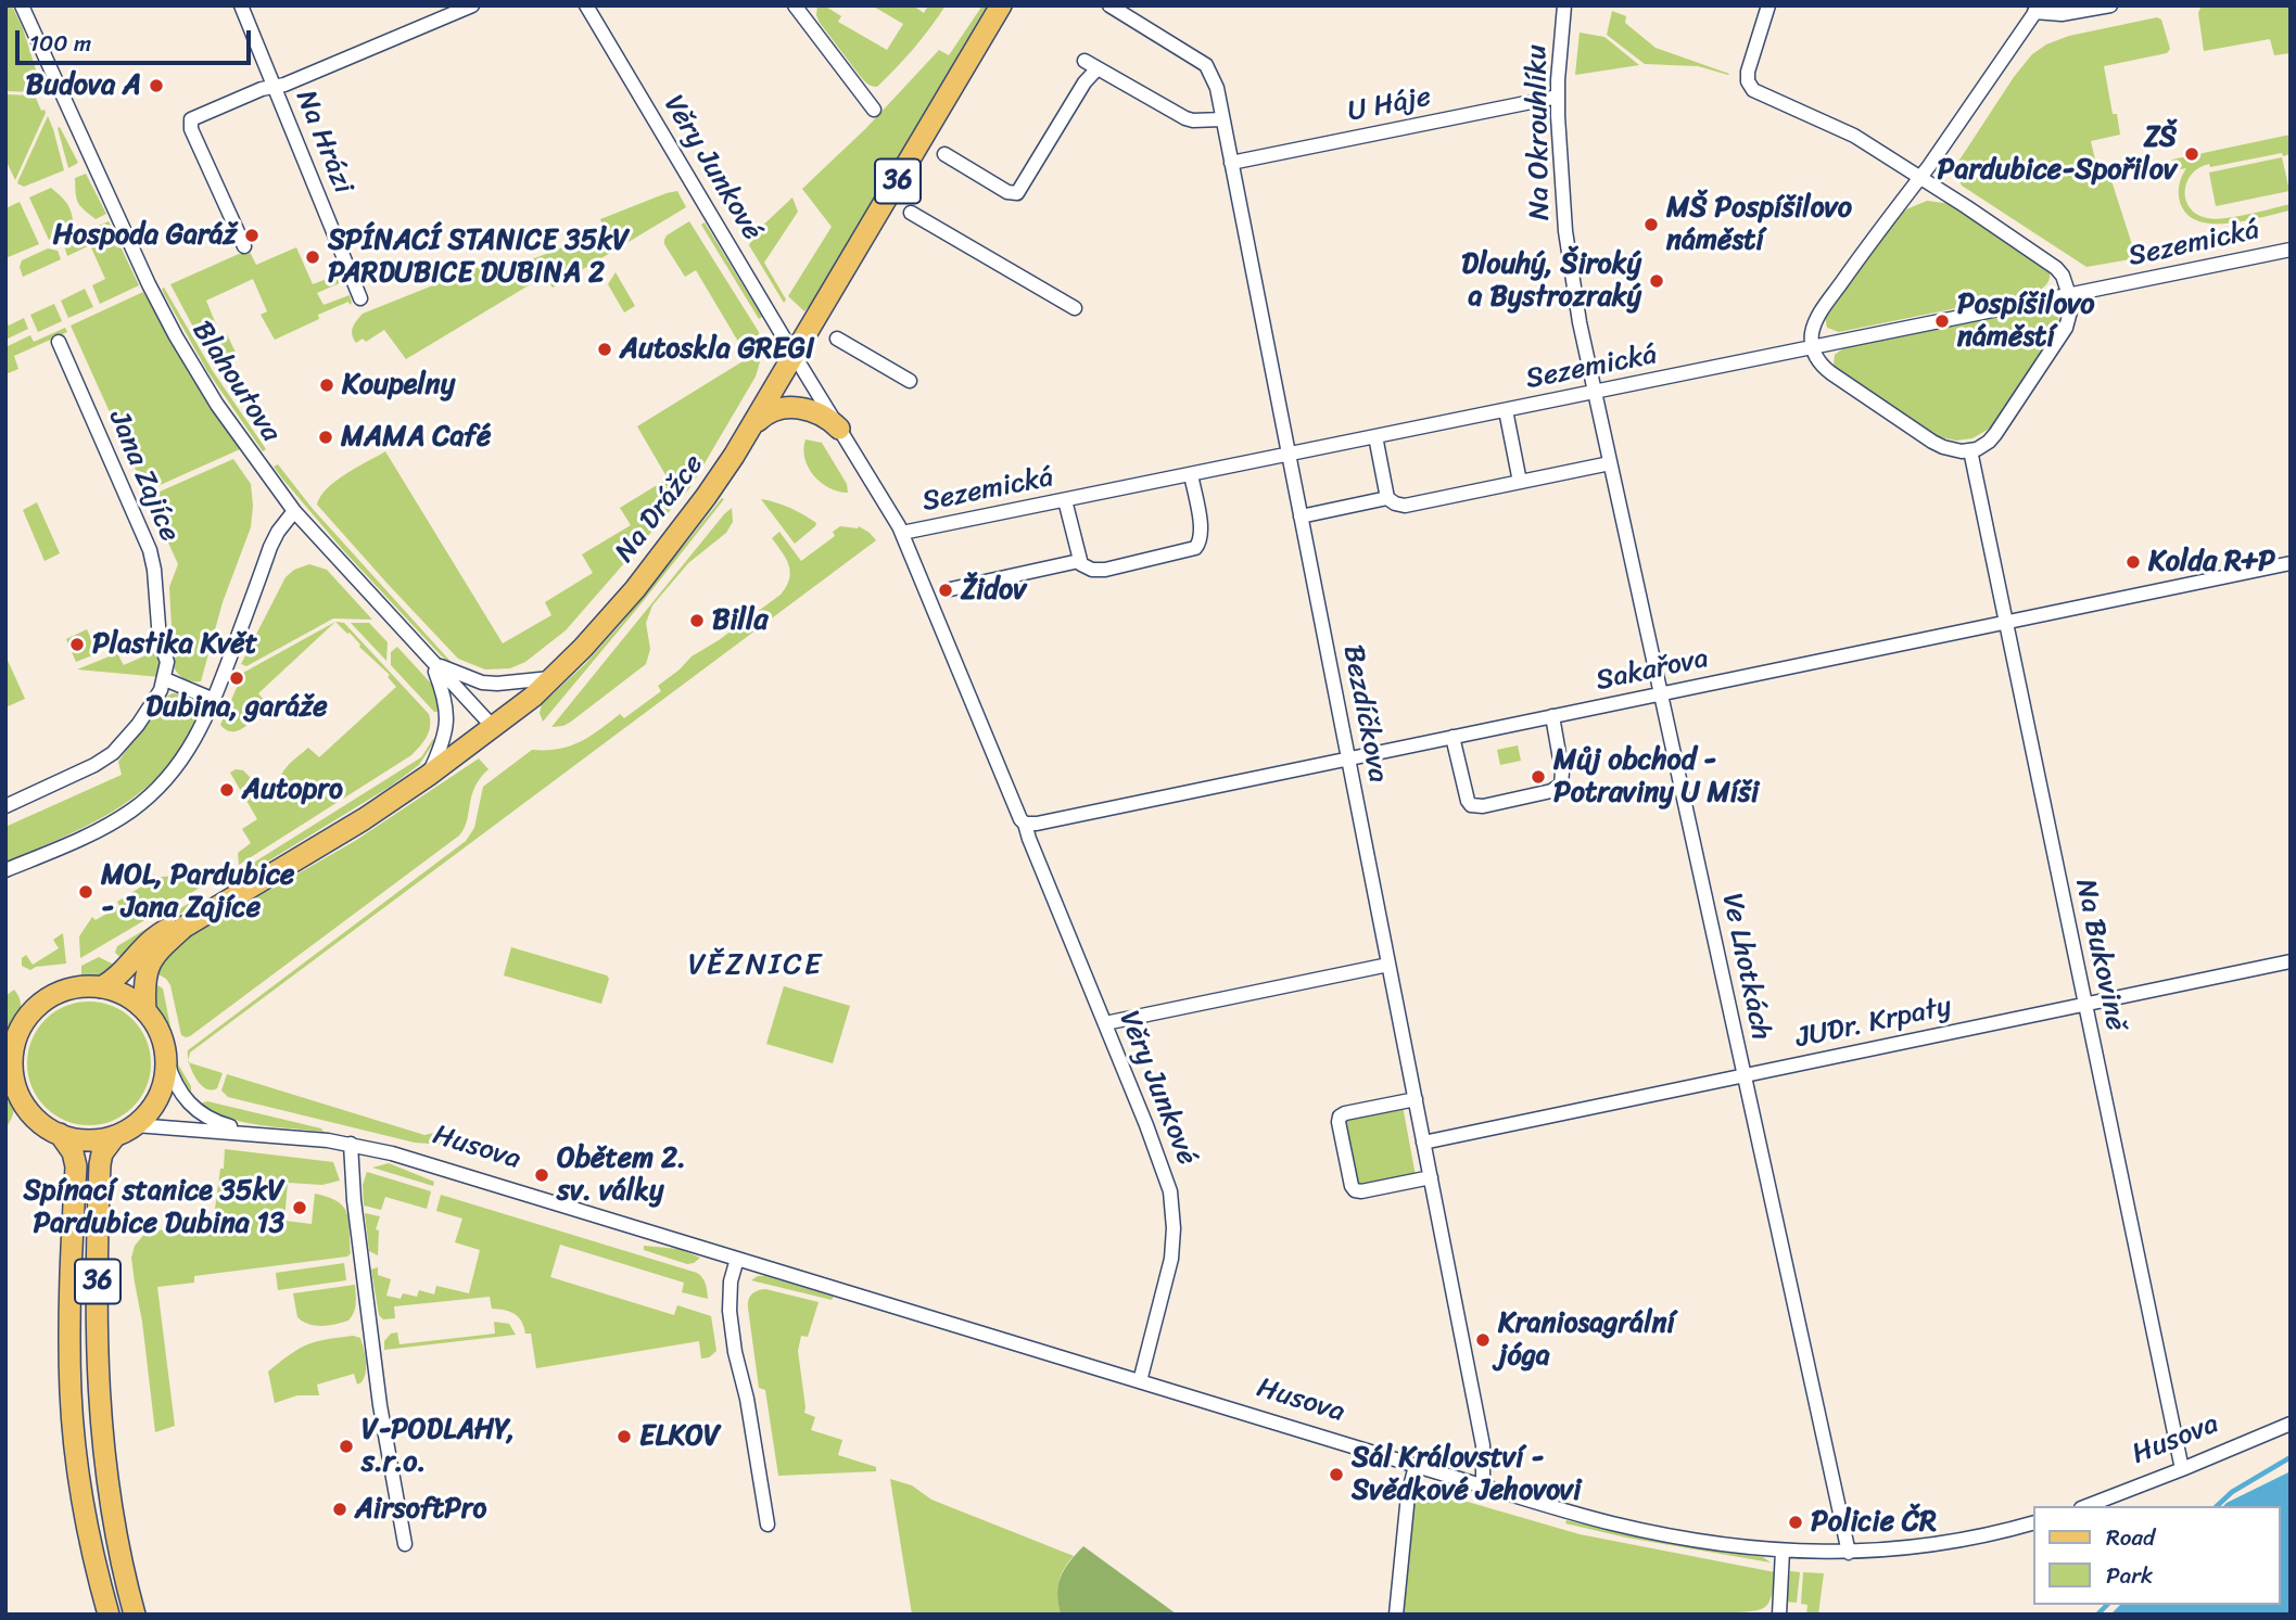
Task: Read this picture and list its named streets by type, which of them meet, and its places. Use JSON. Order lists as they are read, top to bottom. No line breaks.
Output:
{"streets":{"main road":["36","Na Drážce","Husova"],"street":["U Háje","Na Okrouhlíku","Na Hrázi","Věry Junkové","Sezemická","Blahoutova","Jana Zajíce","Sakařova","Bezdíčkova","Na Bukovině","Ve Lhotkách","JUDr. Krpaty"]},"crossings":[["U Háje","Na Okrouhlíku"],["U Háje","Bezdíčkova"],["Na Okrouhlíku","Sezemická"],["Na Okrouhlíku","Ve Lhotkách"],["Věry Junkové","Sezemická"],["Věry Junkové","Na Drážce"],["Věry Junkové","Sakařova"],["Věry Junkové","Husova"],["36","Na Drážce"],["36","Husova"],["Sezemická","Bezdíčkova"],["Sezemická","Ve Lhotkách"],["Blahoutova","Na Drážce"],["Na Drážce","Husova"],["Sakařova","Bezdíčkova"],["Sakařova","Na Bukovině"],["Sakařova","Ve Lhotkách"],["Bezdíčkova","JUDr. Krpaty"],["Bezdíčkova","Husova"],["Na Bukovině","JUDr. Krpaty"],["Na Bukovině","Husova"],["Ve Lhotkách","JUDr. Krpaty"],["Ve Lhotkách","Husova"]],"districts":["VĚZNICE"],"places":["Budova A","ZŠ Pardubice-Spořilov","MŠ Pospíšilovo náměstí","Hospoda Garáž","SPÍNACÍ STANICE 35kV PARDUBICE DUBINA 2","Dlouhý, Široký a Bystrozraký","Pospíšilovo náměstí","Autoskla GREGI","Koupelny","MAMA Café","Kolda R+P","Židov","Billa","Plastika Květ","Dubina, garáže","Můj obchod - Potraviny U Míši","Autopro","MOL, Pardubice - Jana Zajíce","Obětem 2. sv. války","Spínací stanice 35kV Pardubice Dubina 13","Kraniosagrální jóga","ELKOV","V-PODLAHY, s.r.o.","Sál Království - Svědkové Jehovovi","AirsoftPro","Policie ČR"],"legend":["Road","Park"],"scale_bar":"100 m"}
